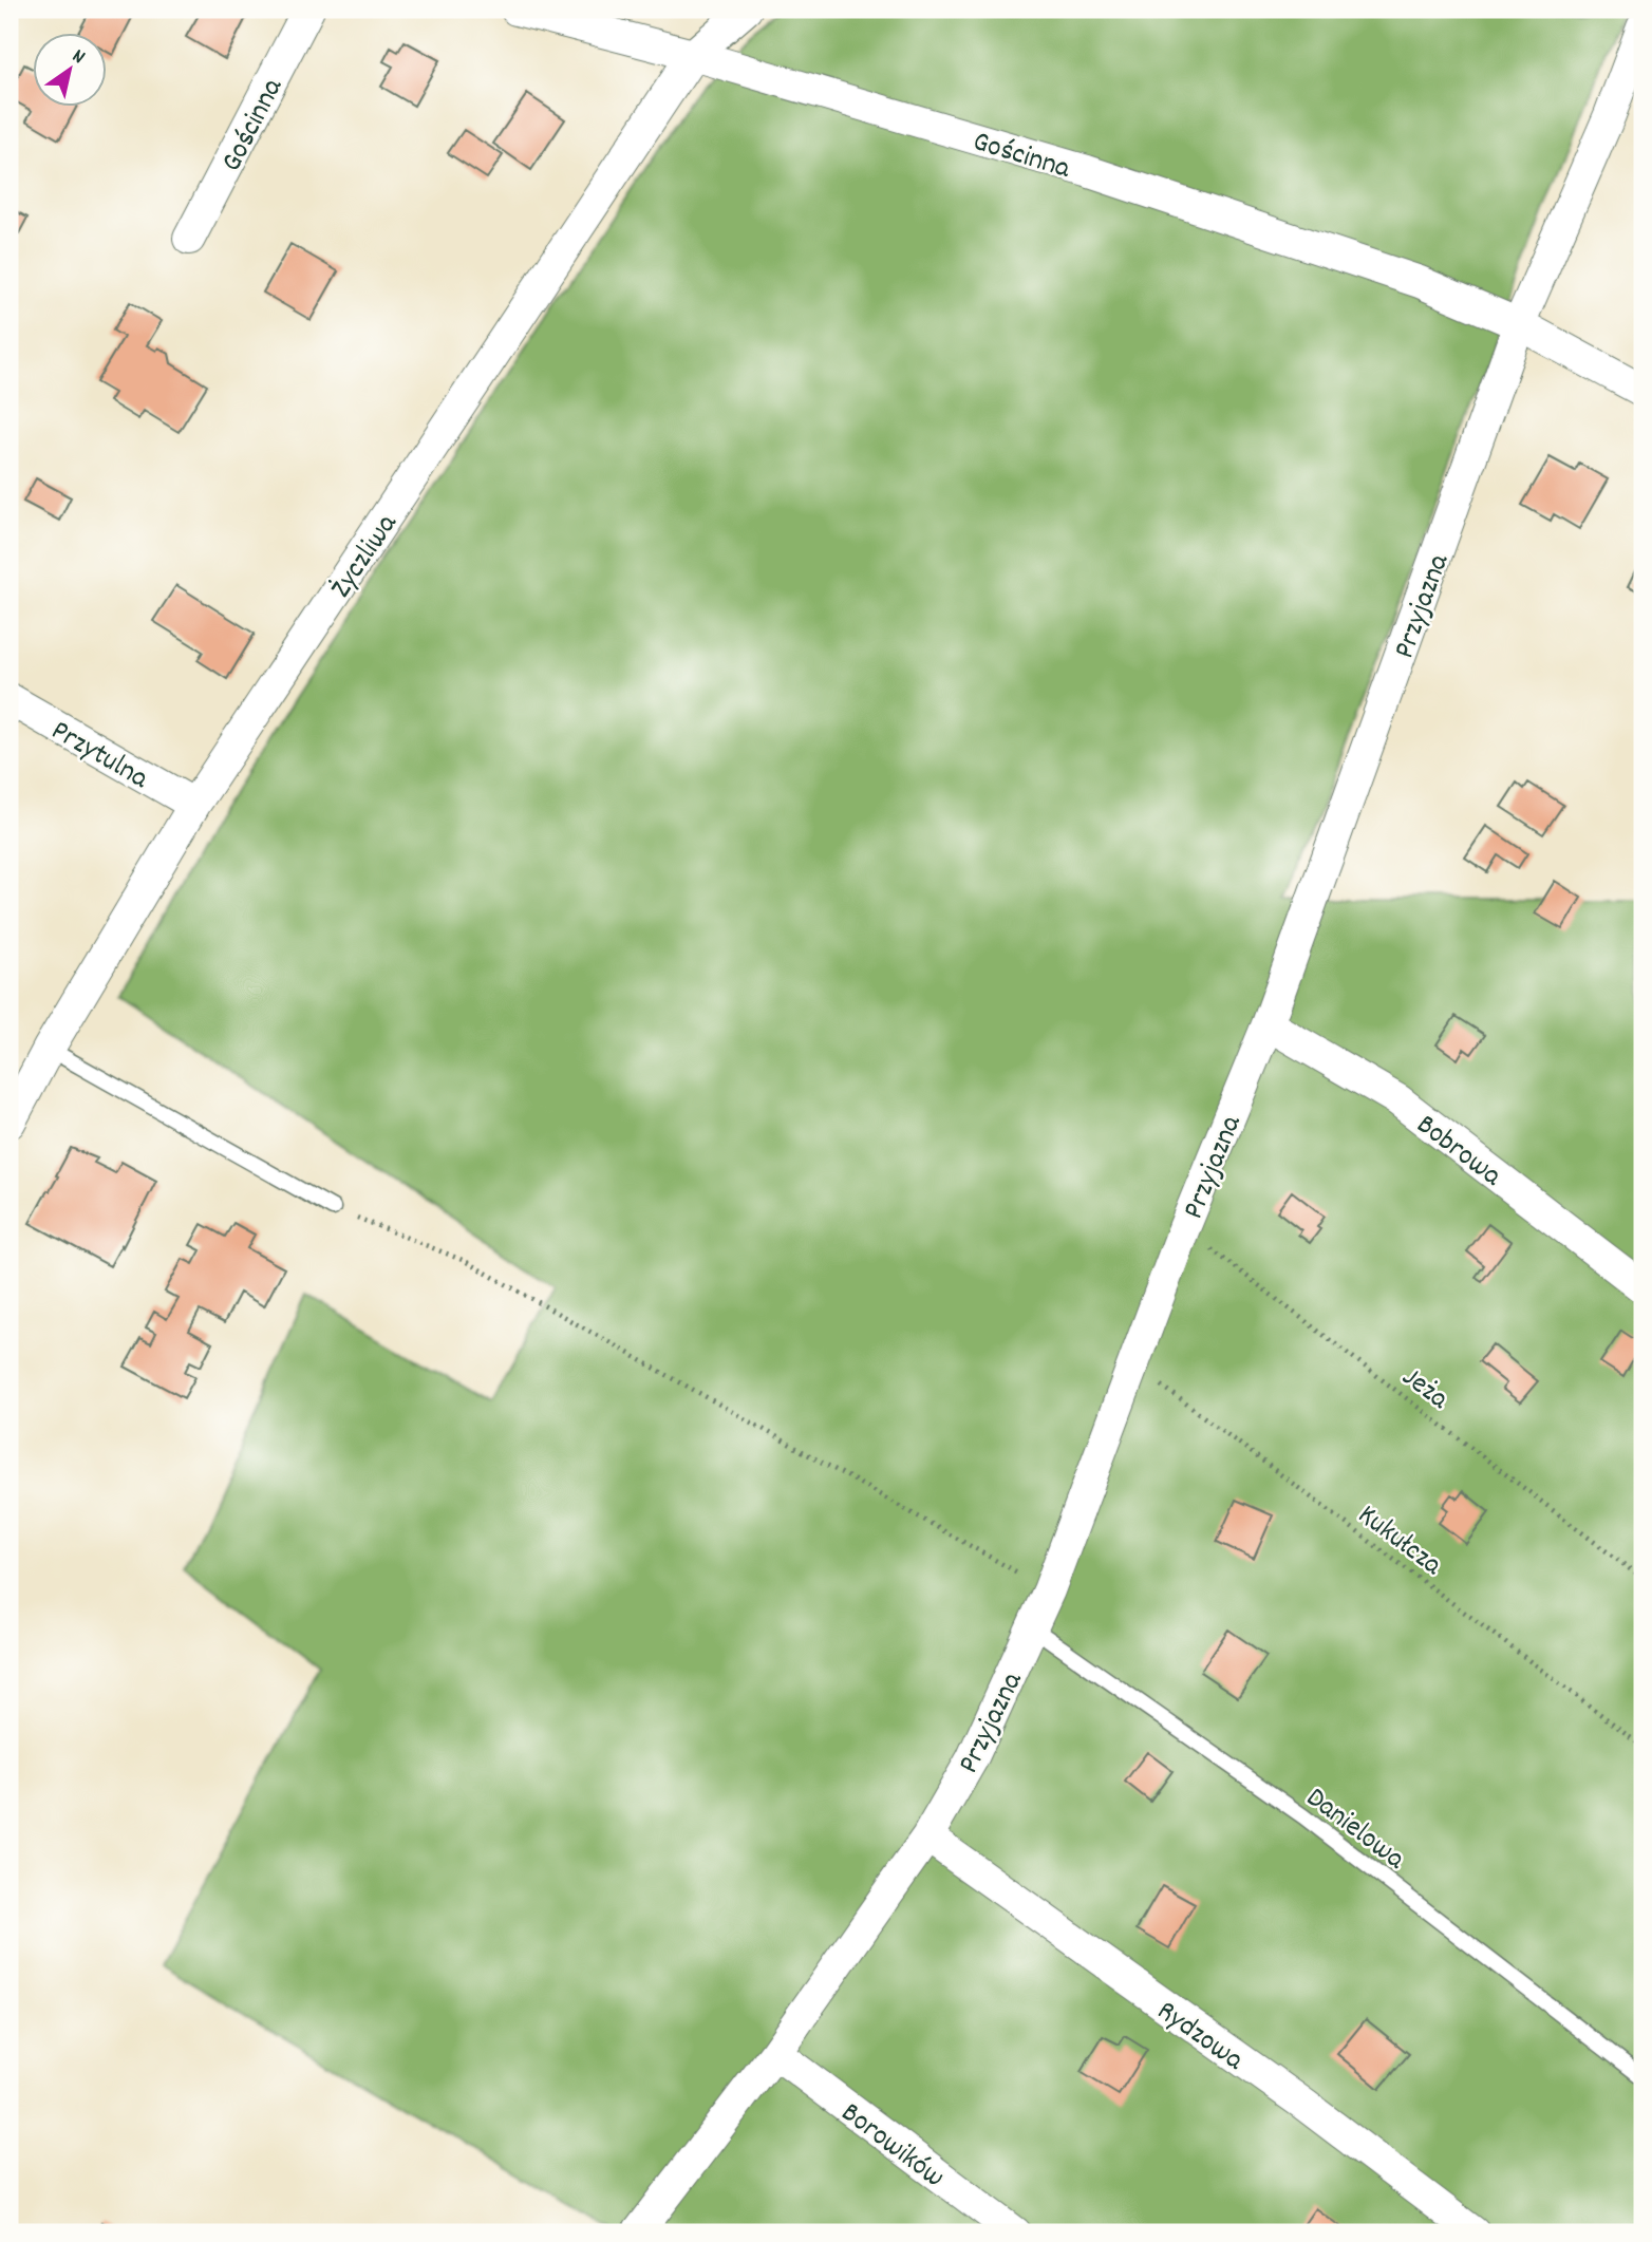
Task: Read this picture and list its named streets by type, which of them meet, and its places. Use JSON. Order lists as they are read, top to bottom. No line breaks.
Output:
{"streets":{"street":["Gościnna","Życzliwa","Przyjazna","Przytulna","Bobrowa","Rydzowa","Borowików"],"lane":["Danielowa"],"path":["Jeża","Kukułcza"]},"crossings":[["Gościnna","Życzliwa"],["Gościnna","Przyjazna"],["Życzliwa","Przytulna"],["Przyjazna","Bobrowa"],["Przyjazna","Jeża"],["Przyjazna","Kukułcza"],["Przyjazna","Danielowa"],["Przyjazna","Rydzowa"],["Przyjazna","Borowików"]],"north":"top right"}
